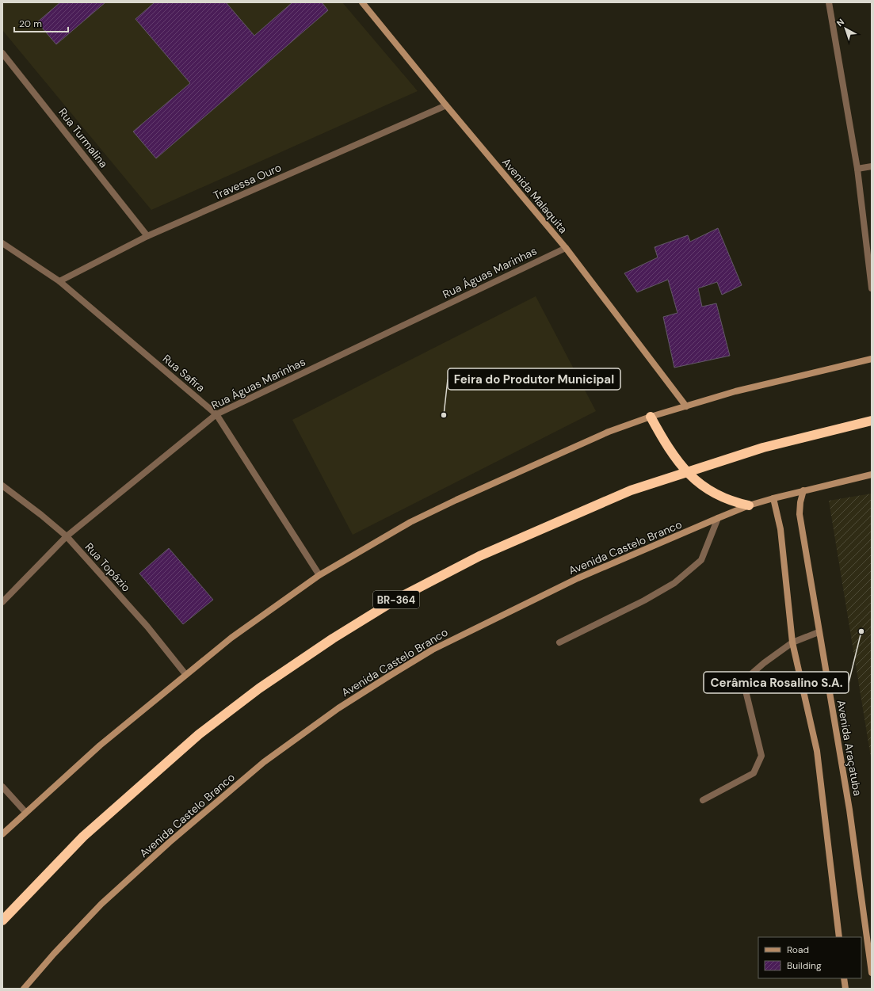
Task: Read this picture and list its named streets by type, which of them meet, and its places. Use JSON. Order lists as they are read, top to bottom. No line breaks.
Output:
{"streets":{"highway":["BR-364"],"main road":["Avenida Malaquita","Avenida Castelo Branco","Avenida Araçatuba"],"street":["Rua Turmalina","Travessa Ouro","Rua Águas Marinhas","Rua Safira","Rua Topázio"]},"crossings":[["Rua Turmalina","Travessa Ouro"],["Travessa Ouro","Avenida Malaquita"],["Travessa Ouro","Rua Safira"],["Avenida Malaquita","Rua Águas Marinhas"],["Rua Águas Marinhas","Rua Safira"],["Rua Águas Marinhas","Rua Topázio"],["Avenida Castelo Branco","Avenida Araçatuba"]],"places":["Feira do Produtor Municipal","Cerâmica Rosalino S.A."],"legend":["Road","Building"],"scale_bar":"20 m","north":"top left"}
